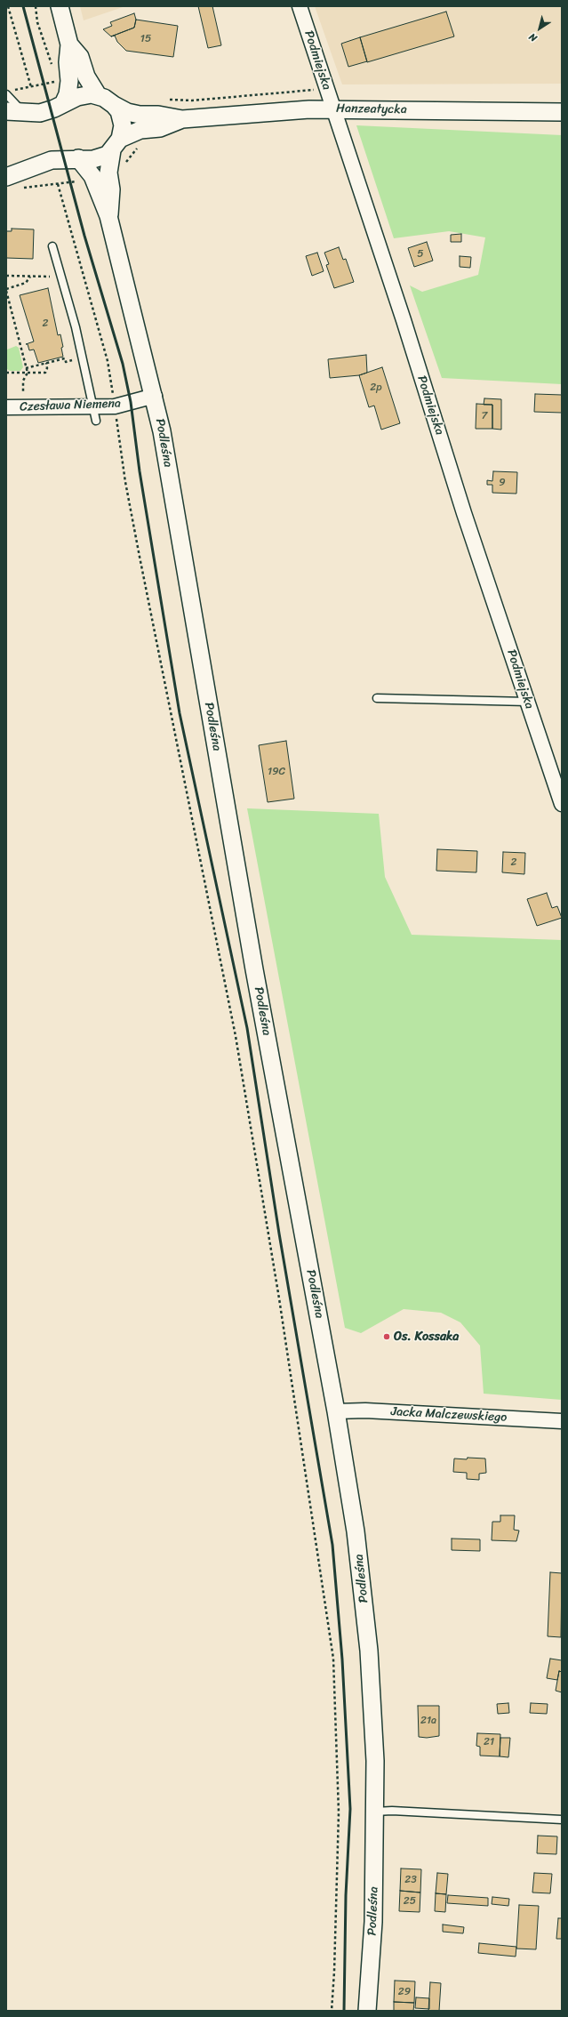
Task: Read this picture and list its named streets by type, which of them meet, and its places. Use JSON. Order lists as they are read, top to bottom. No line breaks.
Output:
{"streets":{"street":["Podmiejska","Hanzeatycka","Czesława Niemena","Podleśna","Jacka Malczewskiego"]},"crossings":[["Podmiejska","Hanzeatycka"],["Hanzeatycka","Podleśna"],["Czesława Niemena","Podleśna"],["Podleśna","Jacka Malczewskiego"]],"places":["Os. Kossaka"],"house_numbers":["15","5","2","2p","7","9","19C","2","21a","21","23","25","29"],"north":"bottom left"}
